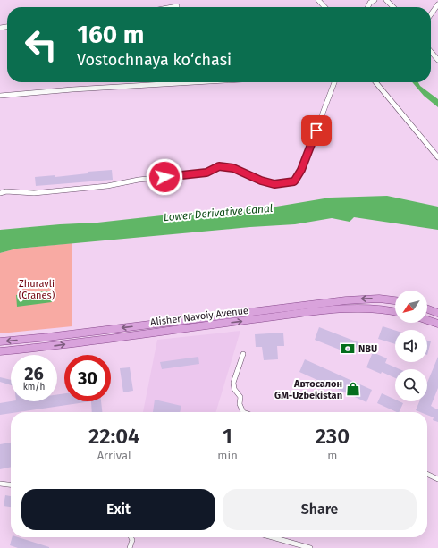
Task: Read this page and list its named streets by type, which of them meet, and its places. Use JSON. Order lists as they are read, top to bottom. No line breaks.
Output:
{"streets":{"main road":["Alisher Navoiy Avenue"]},"water":["Lower Derivative Canal"],"parks":["Zhuravli (Cranes)"],"places":{"bank":["NBU"],"shop":["Автосалон GM-Uzbekistan"]},"north":"bottom left","page":{"turn":["160 m","Vostochnaya ko‘chasi"],"speed":"26 km/h","limit":"30","eta":["22:04","Arrival","1","min","230","m"],"buttons":["Exit","Share"]}}
